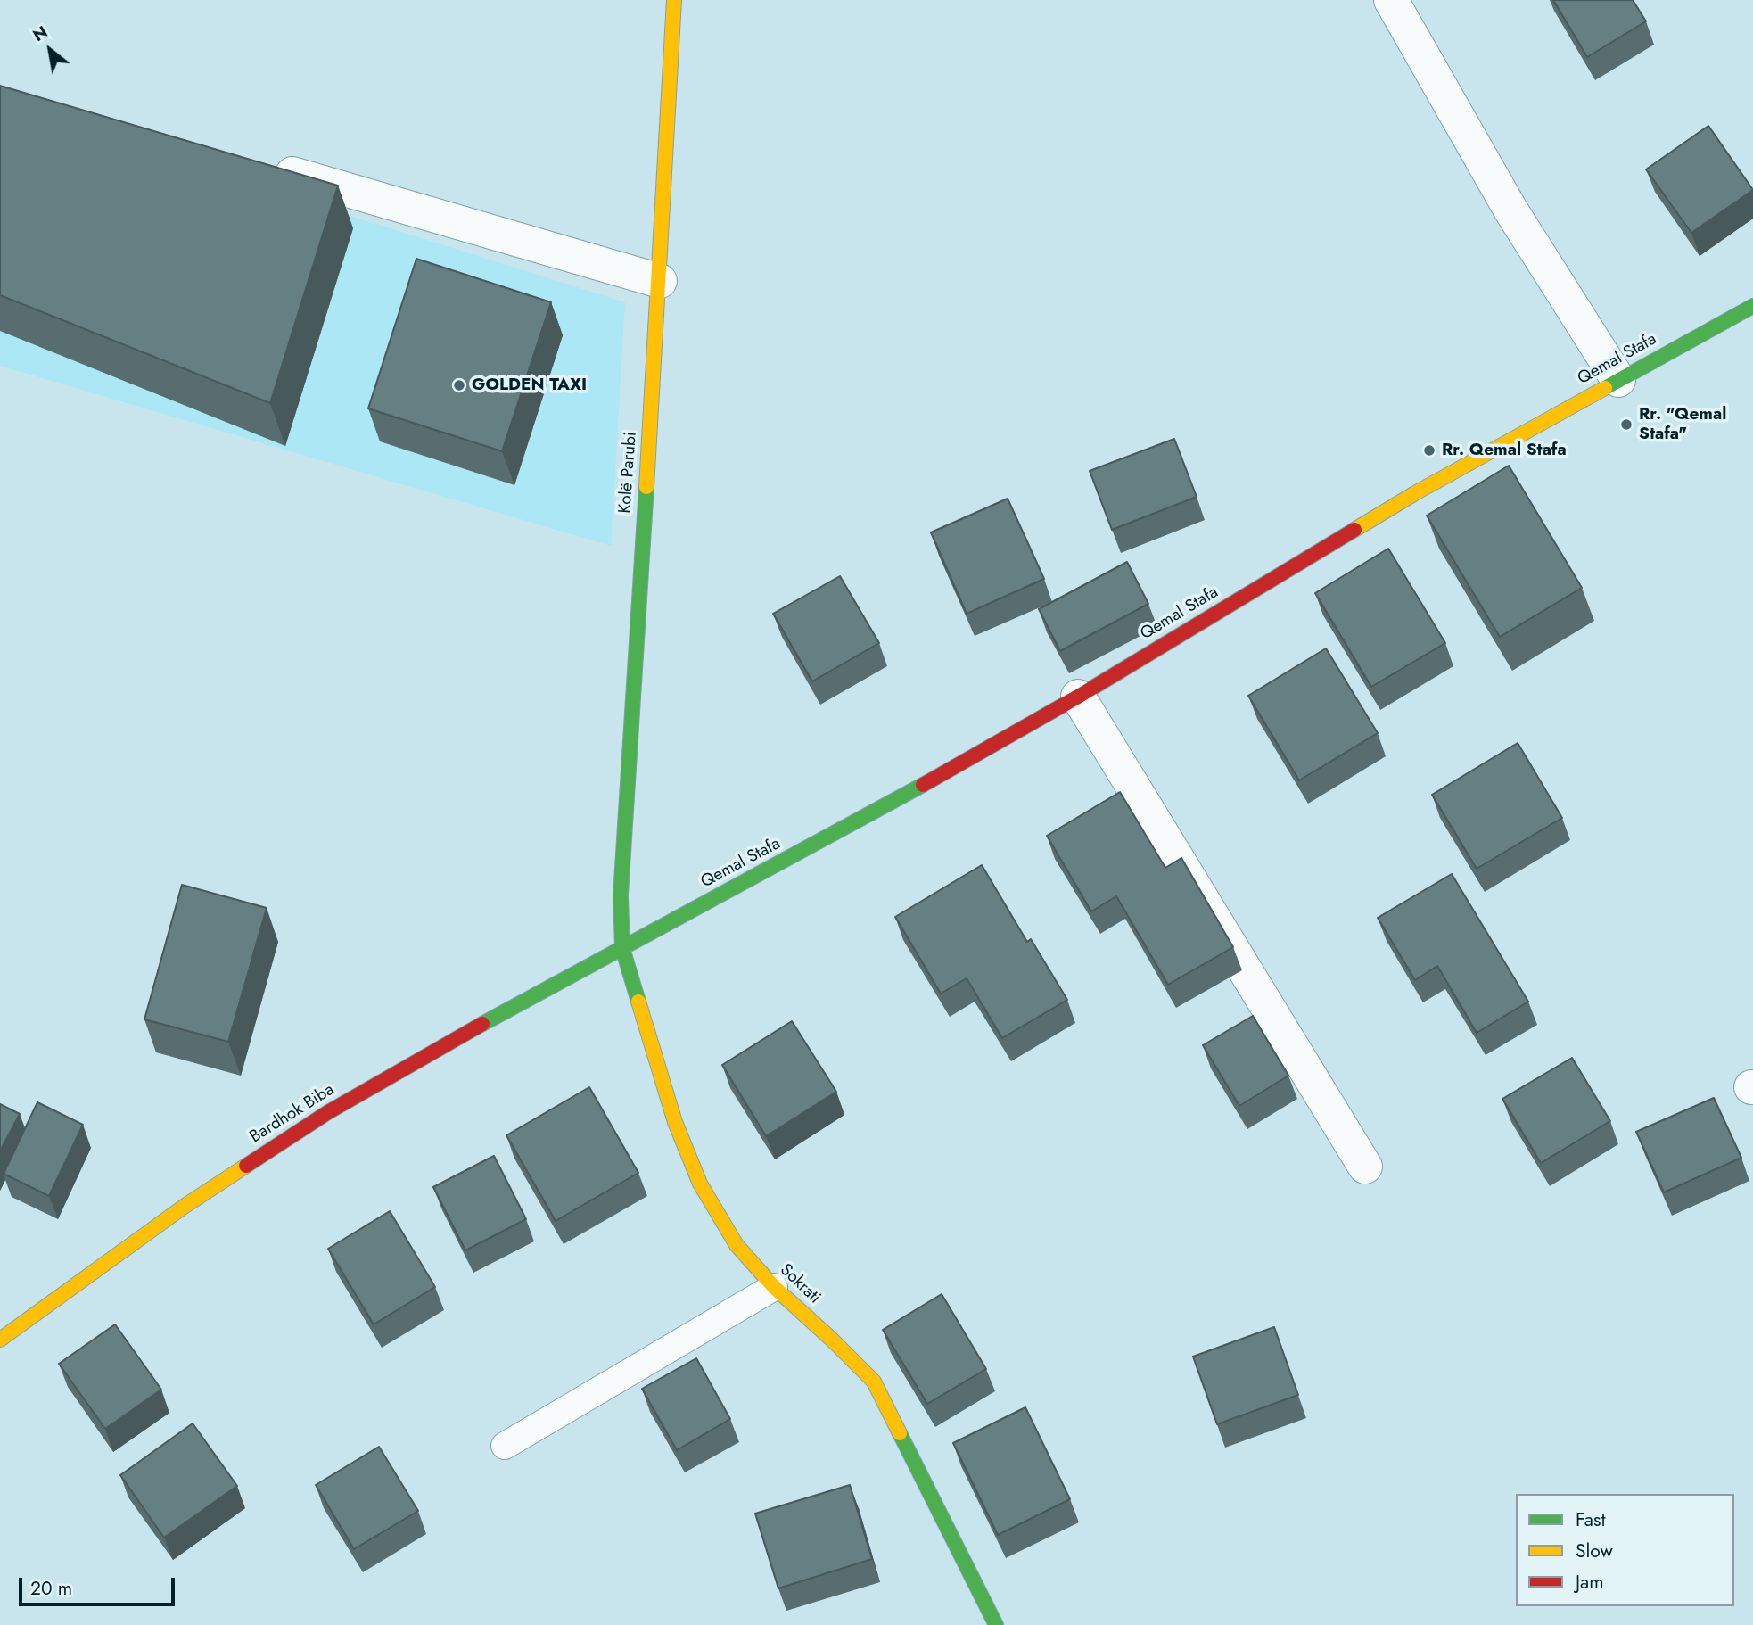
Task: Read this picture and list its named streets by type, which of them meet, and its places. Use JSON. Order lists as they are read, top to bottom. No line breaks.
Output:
{"streets":{"street":["Qemal Stafa","Kolë Parubi","Bardhok Biba","Sokrati"]},"crossings":[["Qemal Stafa","Kolë Parubi"],["Qemal Stafa","Bardhok Biba"],["Qemal Stafa","Sokrati"],["Kolë Parubi","Bardhok Biba"],["Kolë Parubi","Sokrati"],["Bardhok Biba","Sokrati"]],"places":["GOLDEN TAXI","Rr. \"Qemal Stafa\"","Rr. Qemal Stafa"],"legend":["Fast","Slow","Jam"],"scale_bar":"20 m","north":"top left"}
